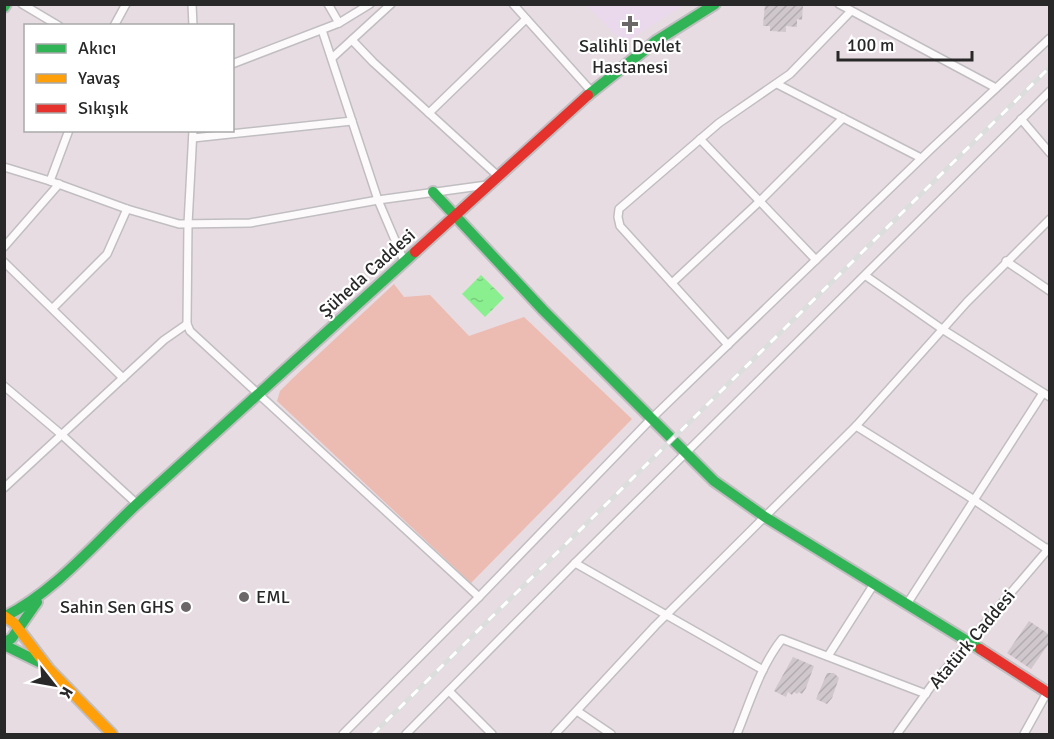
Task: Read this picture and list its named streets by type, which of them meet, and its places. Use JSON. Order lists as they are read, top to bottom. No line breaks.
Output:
{"streets":{"main road":["Şüheda Caddesi"],"street":["Atatürk Caddesi"]},"places":{"health":["Salihli Devlet Hastanesi"],"other":["EML","Sahin Sen GHS"]},"legend":["Akıcı","Yavaş","Sıkışık"],"scale_bar":"100 m","north":"bottom right"}
